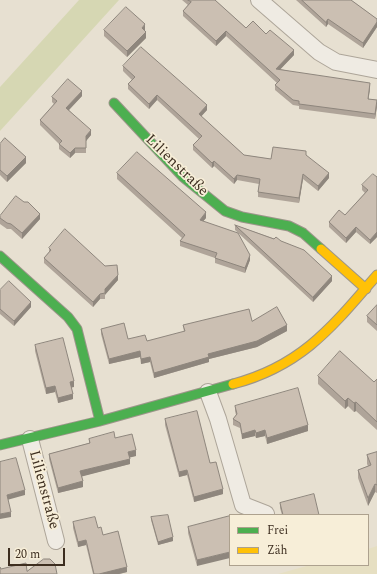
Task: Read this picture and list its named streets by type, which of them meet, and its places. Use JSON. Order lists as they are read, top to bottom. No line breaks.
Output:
{"streets":{"street":["Lilienstraße"]},"legend":["Frei","Zäh"],"scale_bar":"20 m"}
